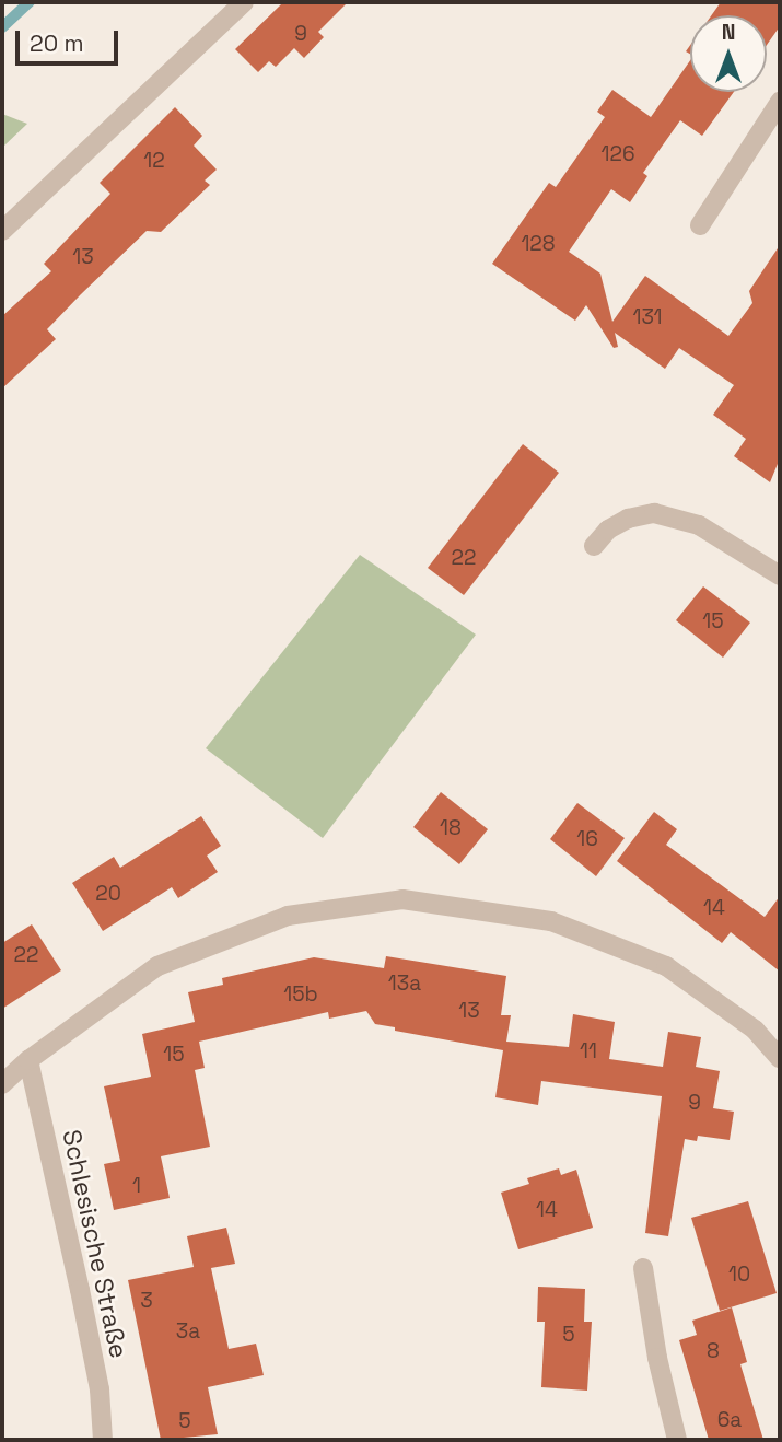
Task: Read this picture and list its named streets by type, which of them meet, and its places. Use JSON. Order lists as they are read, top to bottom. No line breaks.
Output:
{"streets":{"street":["Schlesische Straße"]},"house_numbers":["9","126","12","128","13","131","22","15","18","16","20","14","22","13a","15b","13","11","15","9","1","14","10","3","3a","5","8","6a","5"],"scale_bar":"20 m","north":"top"}
